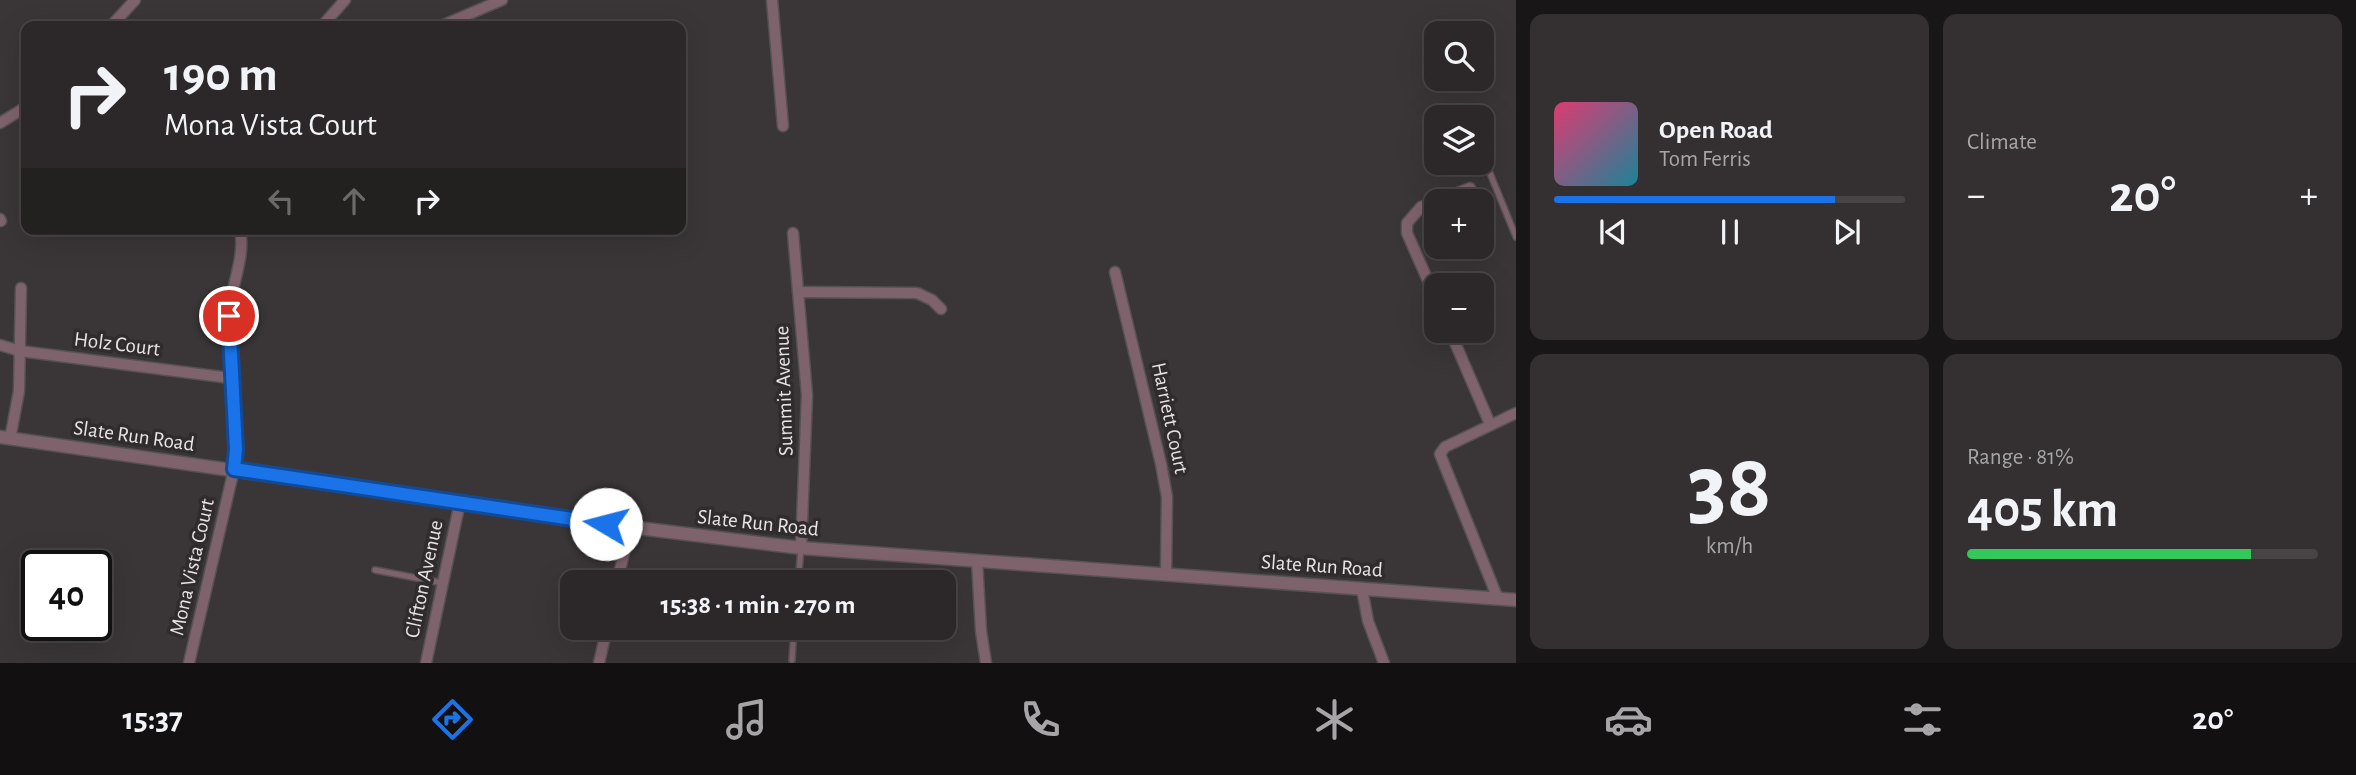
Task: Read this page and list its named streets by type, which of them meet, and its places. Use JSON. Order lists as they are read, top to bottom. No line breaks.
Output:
{"streets":{"street":["Holz Court","Summit Avenue","Harriett Court","Slate Run Road","Mona Vista Court","Clifton Avenue"]},"crossings":[["Holz Court","Mona Vista Court"],["Summit Avenue","Slate Run Road"],["Harriett Court","Slate Run Road"],["Slate Run Road","Mona Vista Court"],["Slate Run Road","Clifton Avenue"]],"page":{"tile":["Climate",["38","km/h"],["Range · 81%","405 km"]],"map_buttons":["+","−"],"turn":["190 m","Mona Vista Court"],"song":["Open Road","Tom Ferris"],"heat":["−","20°","+"],"limit":"40","trip":"15:38 · 1 min · 270 m","tabs":["15:37","20°"]}}
